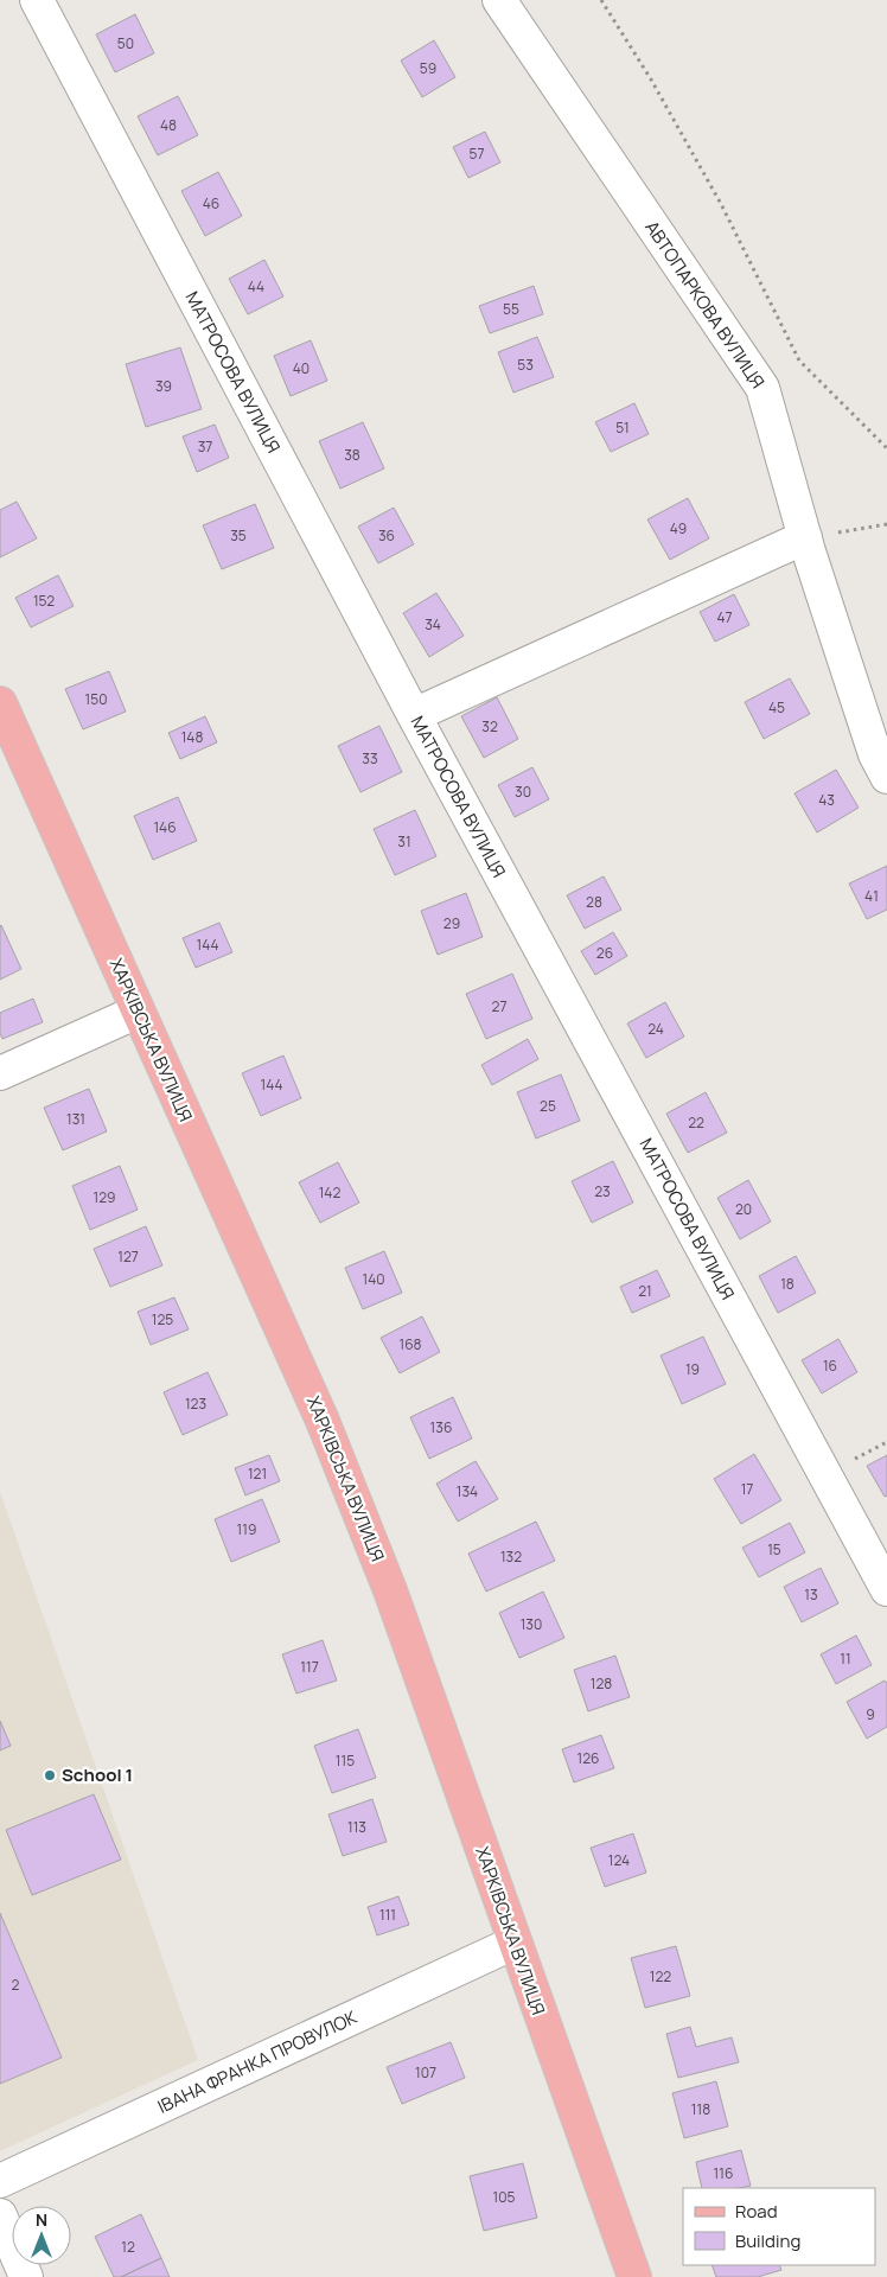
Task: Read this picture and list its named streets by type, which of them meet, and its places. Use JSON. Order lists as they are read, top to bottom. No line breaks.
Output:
{"streets":{"main road":["ХАРКІВСЬКА ВУЛИЦЯ"],"street":["АВТОПАРКОВА ВУЛИЦЯ","МАТРОСОВА ВУЛИЦЯ","ІВАНА ФРАНКА ПРОВУЛОК"]},"crossings":[["ХАРКІВСЬКА ВУЛИЦЯ","ІВАНА ФРАНКА ПРОВУЛОК"]],"places":["School 1"],"house_numbers":["50","59","48","57","46","44","55","53","40","39","51","37","38","49","35","36","152","47","34","150","45","32","148","33","30","43","146","31","41","28","29","144","26","27","24","144","25","131","22","23","142","129","20","127","140","18","21","125","168","16","19","123","136","121","17","134","119","15","132","13","130","11","117","128","9","126","115","113","124","111","122","2","107","118","116","105","12"],"legend":["Road","Building"],"north":"top"}
